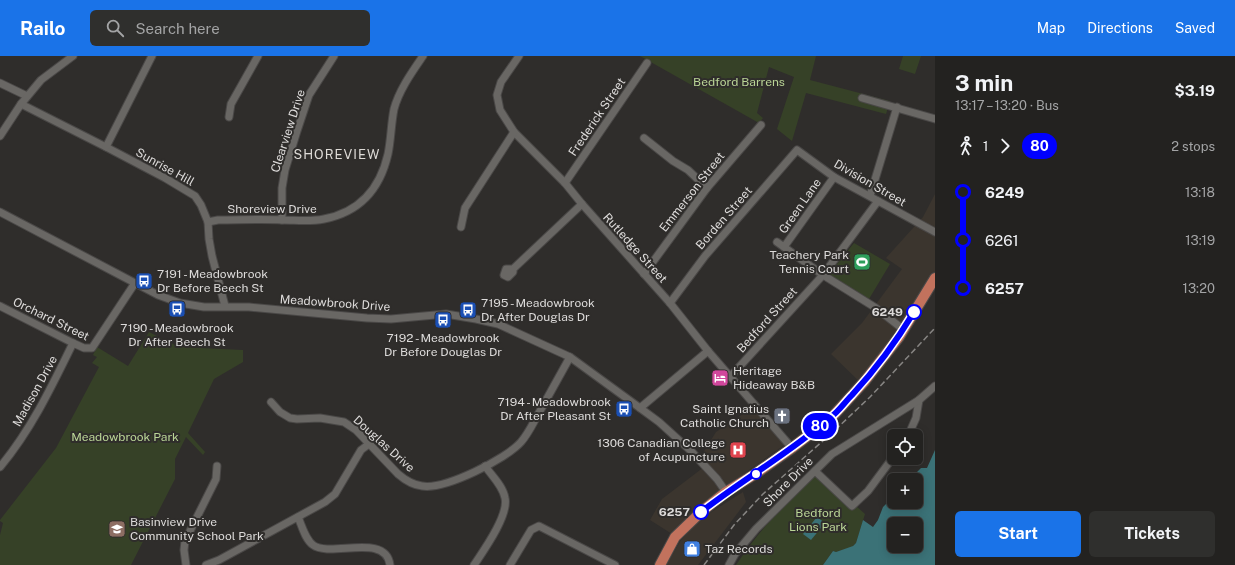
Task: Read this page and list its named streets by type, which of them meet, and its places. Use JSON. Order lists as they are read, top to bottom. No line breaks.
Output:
{"streets":{"street":["Frederick Street","Clearview Drive","Sunrise Hill","Division Street","Emmerson Street","Green Lane","Shoreview Drive","Borden Street","Rutledge Street","Meadowbrook Drive","Orchard Street","Bedford Street","Madison Drive","Douglas Drive","Shore Drive"]},"crossings":[["Frederick Street","Rutledge Street"],["Clearview Drive","Shoreview Drive"],["Sunrise Hill","Shoreview Drive"],["Sunrise Hill","Meadowbrook Drive"],["Division Street","Green Lane"],["Division Street","Borden Street"],["Division Street","Bedford Street"],["Emmerson Street","Rutledge Street"],["Borden Street","Rutledge Street"],["Rutledge Street","Bedford Street"],["Meadowbrook Drive","Orchard Street"],["Meadowbrook Drive","Douglas Drive"],["Orchard Street","Madison Drive"]],"districts":["SHOREVIEW"],"parks":["Bedford Barrens","Meadowbrook Park","Bedford Lions Park"],"places":{"sports":["Teachery Park Tennis Court"],"bus stop":["7191 - Meadowbrook Dr Before Beech St","7190 - Meadowbrook Dr After Beech St","7195 - Meadowbrook Dr After Douglas Dr","7192 - Meadowbrook Dr Before Douglas Dr","7194 - Meadowbrook Dr After Pleasant St"],"other":["6249","6257"],"hotel":["Heritage Hideaway B&B"],"church":["Saint Ignatius Catholic Church"],"hospital":["1306 Canadian College of Acupuncture"],"school or university":["Basinview Drive Community School Park"],"shop":["Taz Records"]},"lines":["bus line 80"],"page":{"header":"Railo","search":"Search here","nav":["Map","Directions","Saved"],"on_map":"80","heading":["3 min","13:17 – 13:20 · Bus","$3.19"],"legs":["1","80","2 stops"],"list":[{"name":"6249","value":"13:18"},{"name":"6261","value":"13:19"},{"name":"6257","value":"13:20"}],"map_buttons":["+","−"],"buttons":["Start","Tickets"]}}
